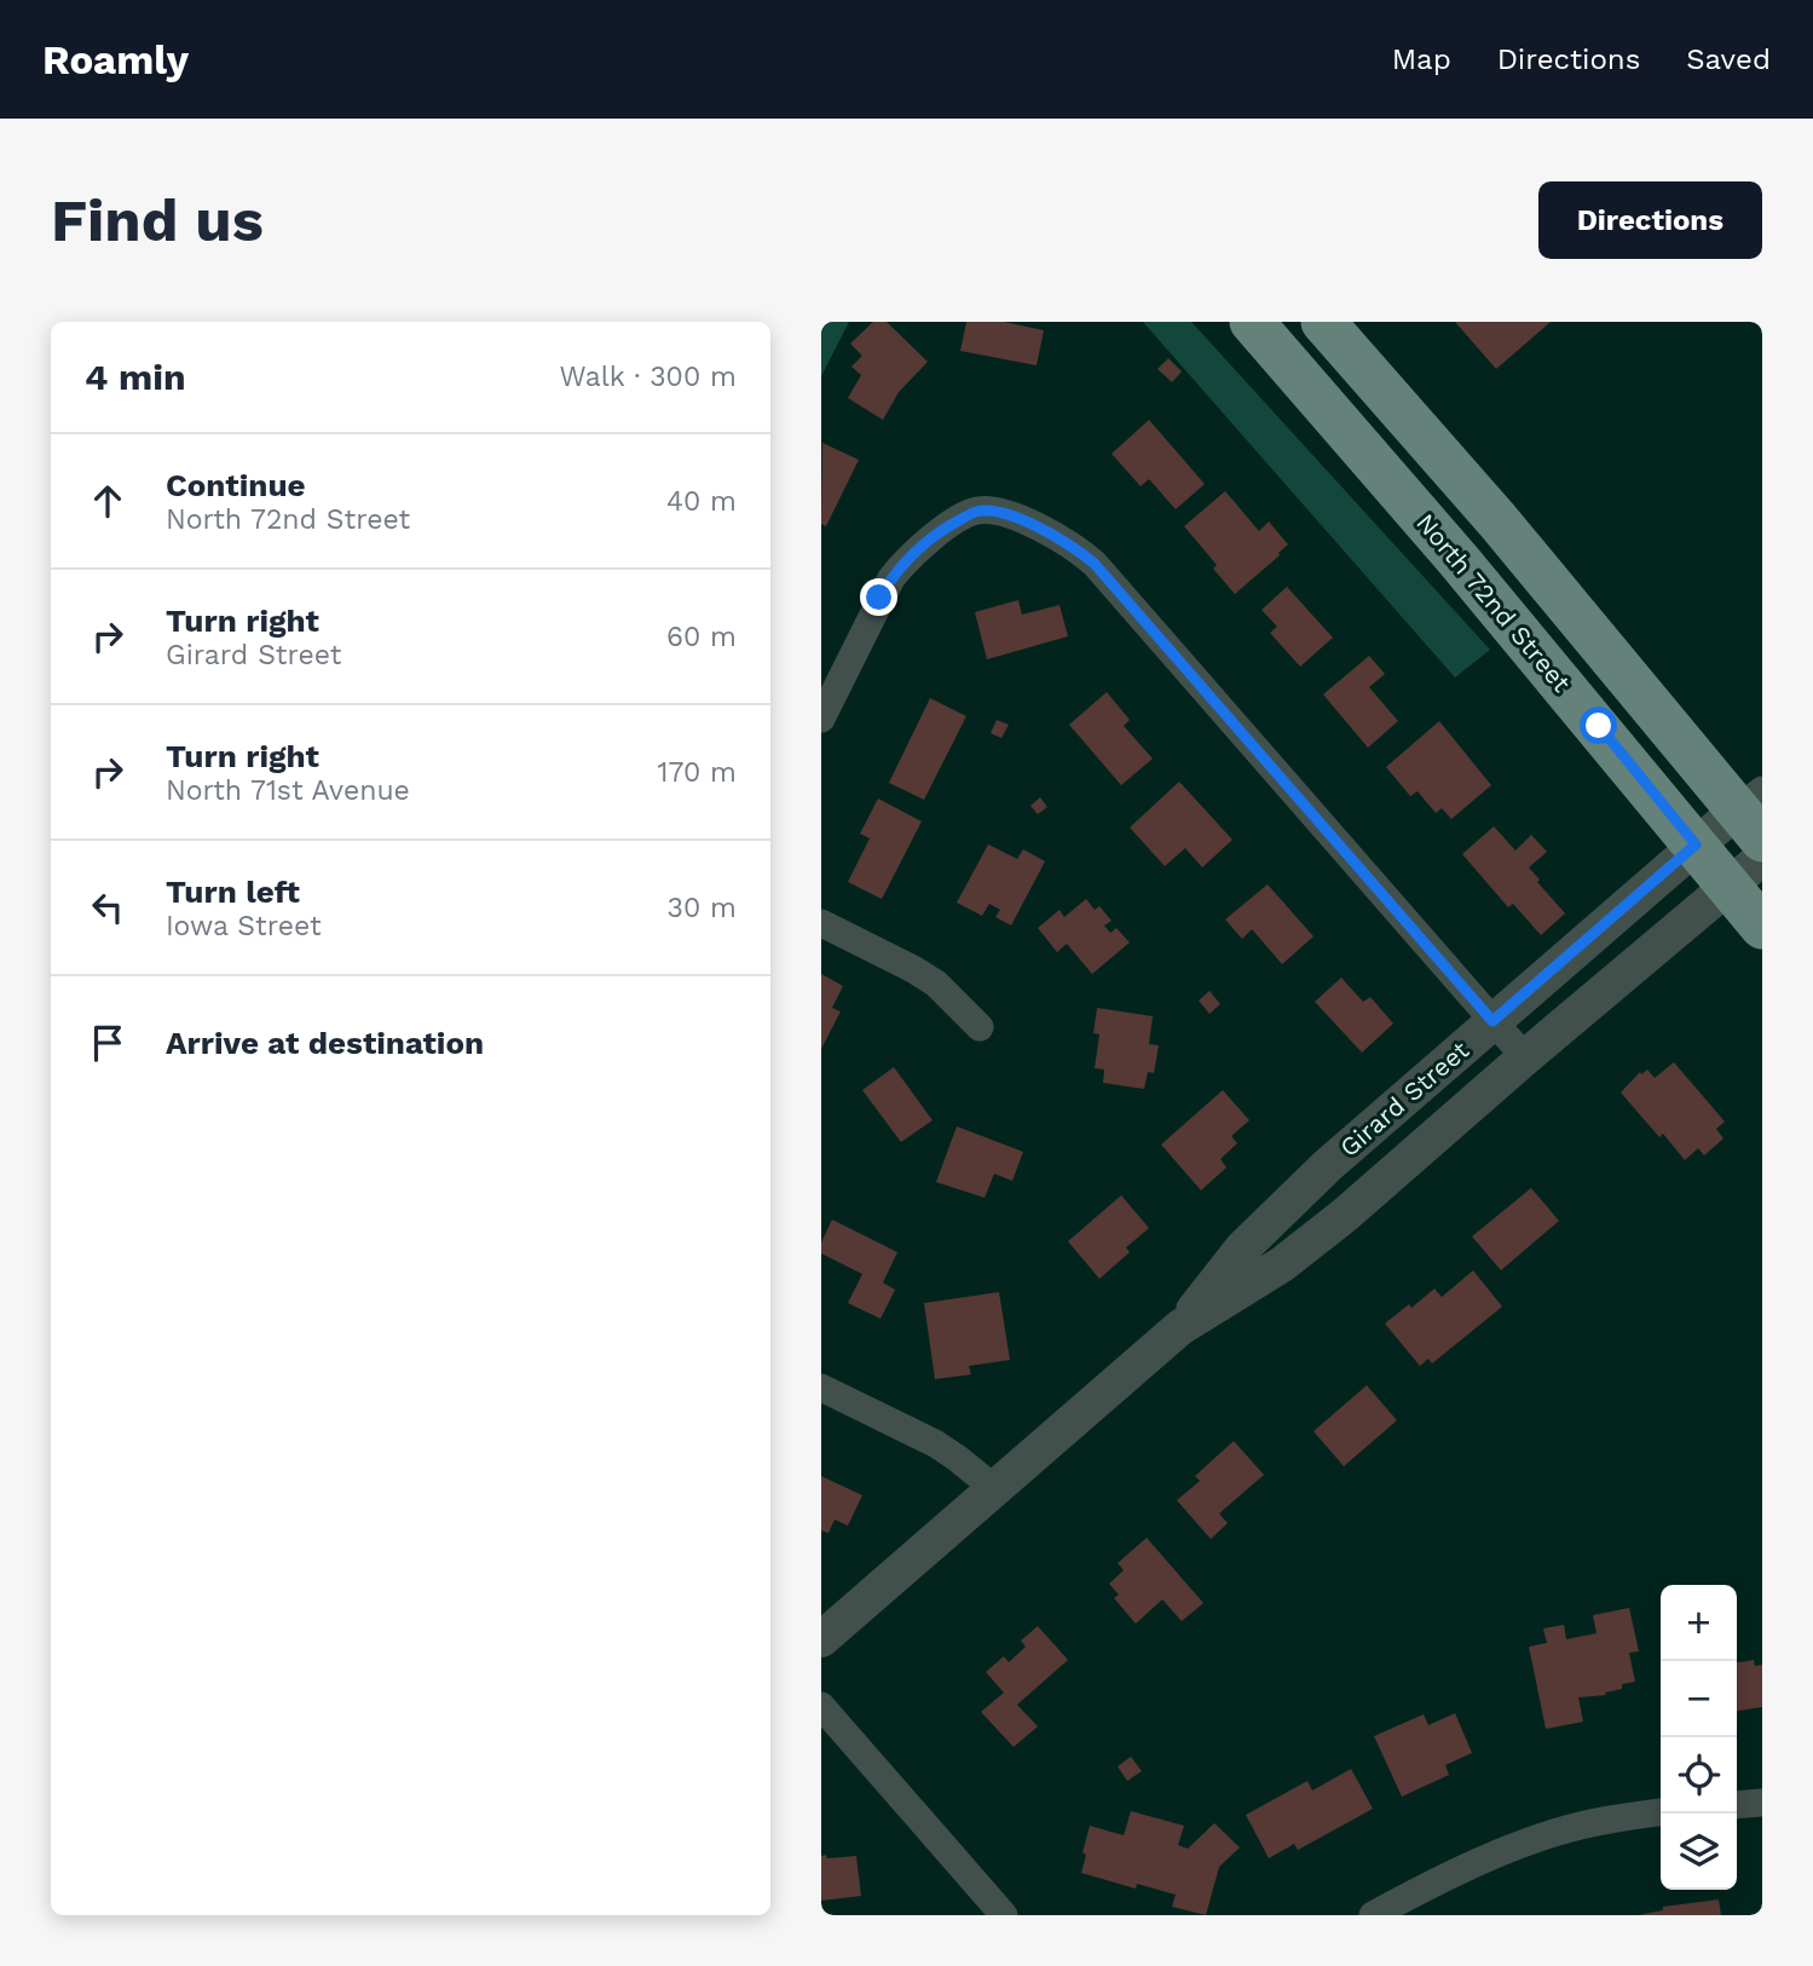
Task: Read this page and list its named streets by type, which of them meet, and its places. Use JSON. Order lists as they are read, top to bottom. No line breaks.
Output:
{"streets":{"main road":["North 72nd Street"],"street":["Girard Street"]},"crossings":[["North 72nd Street","Girard Street"]],"page":{"header":"Roamly","nav":["Map","Directions","Saved"],"buttons":"Directions","title":"Find us","heading":["4 min","Walk · 300 m"],"list":[["Continue","North 72nd Street","40 m"],["Turn right","Girard Street","60 m"],["Turn right","North 71st Avenue","170 m"],["Turn left","Iowa Street","30 m"],"Arrive at destination"],"map_buttons":["+","−"]}}
